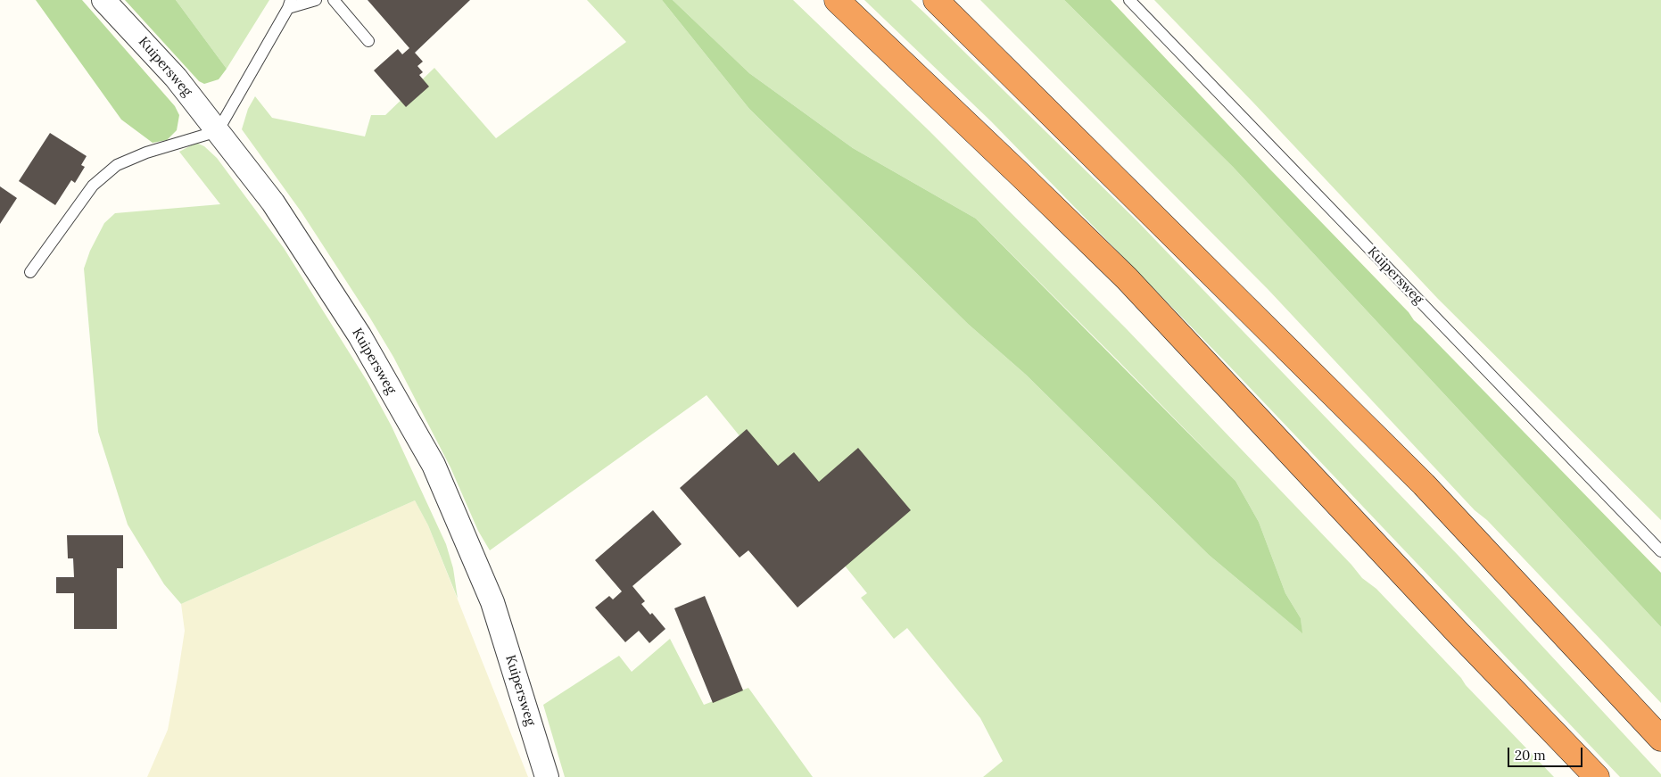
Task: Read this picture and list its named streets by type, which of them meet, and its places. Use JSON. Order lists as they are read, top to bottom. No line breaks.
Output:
{"streets":{"street":["Kuipersweg"]},"scale_bar":"20 m"}
